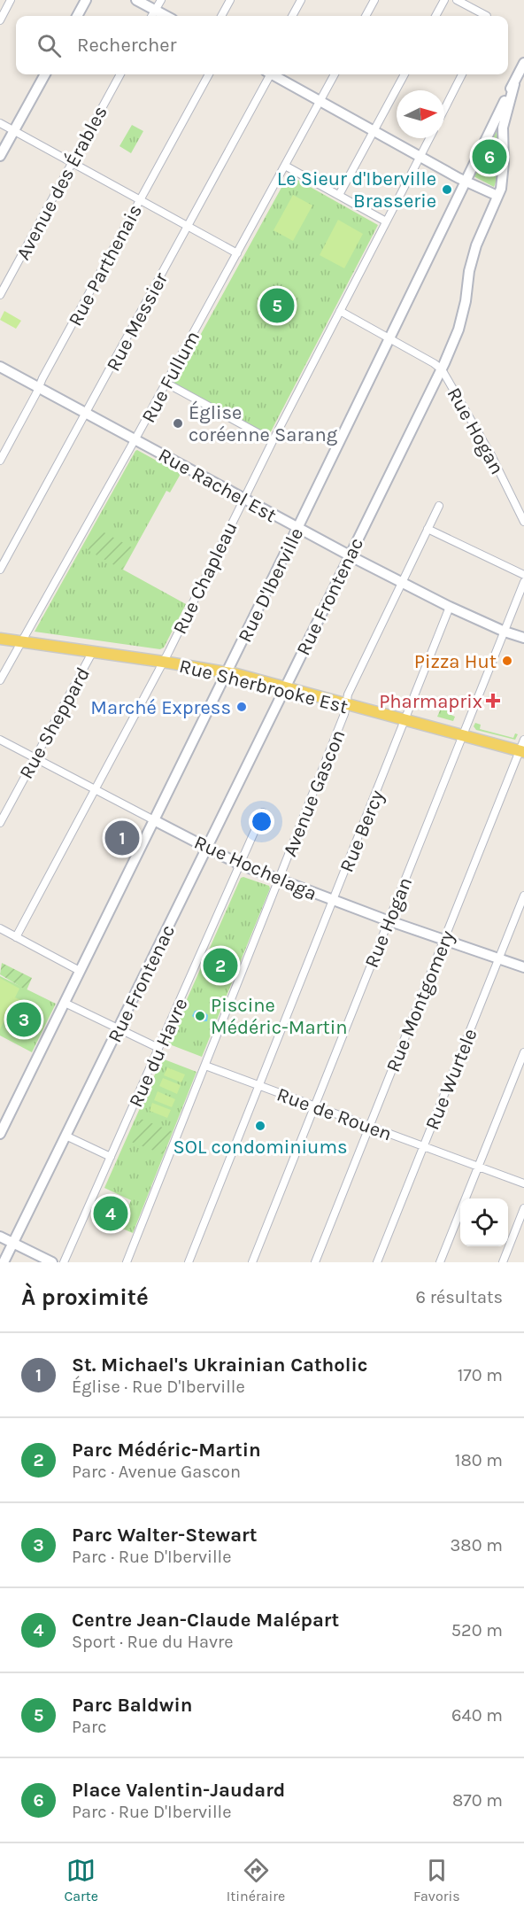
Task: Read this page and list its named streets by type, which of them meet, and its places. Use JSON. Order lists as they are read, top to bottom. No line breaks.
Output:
{"streets":{"main road":["Rue Rachel Est","Rue D'Iberville","Rue Frontenac","Rue Sherbrooke Est","Rue Hochelaga"],"street":["Avenue des Érables","Rue Parthenais","Rue Messier","Rue Fullum","Rue Hogan","Rue Chapleau","Rue Sheppard","Avenue Gascon","Rue Bercy","Rue Montgomery","Rue du Havre","Rue Wurtele","Rue de Rouen"]},"crossings":[["Rue Parthenais","Rue Rachel Est"],["Rue Messier","Rue Rachel Est"],["Rue Fullum","Rue Rachel Est"],["Rue Fullum","Rue Sherbrooke Est"],["Rue Hogan","Rue Rachel Est"],["Rue Hogan","Rue Frontenac"],["Rue Hogan","Rue Sherbrooke Est"],["Rue Hogan","Rue Hochelaga"],["Rue Hogan","Rue de Rouen"],["Rue Rachel Est","Rue Chapleau"],["Rue Rachel Est","Rue D'Iberville"],["Rue Rachel Est","Rue Frontenac"],["Rue Rachel Est","Avenue Gascon"],["Rue Rachel Est","Rue Bercy"],["Rue Chapleau","Rue Sherbrooke Est"],["Rue Chapleau","Rue Hochelaga"],["Rue D'Iberville","Rue Frontenac"],["Rue D'Iberville","Rue Sherbrooke Est"],["Rue D'Iberville","Rue Hochelaga"],["Rue Frontenac","Rue Sherbrooke Est"],["Rue Frontenac","Rue Hochelaga"],["Rue Sherbrooke Est","Rue Sheppard"],["Rue Sherbrooke Est","Avenue Gascon"],["Rue Sherbrooke Est","Rue Bercy"],["Rue Sherbrooke Est","Rue Montgomery"],["Rue Sheppard","Rue Hochelaga"],["Avenue Gascon","Rue Hochelaga"],["Avenue Gascon","Rue de Rouen"],["Rue Bercy","Rue Hochelaga"],["Rue Bercy","Rue de Rouen"],["Rue Hochelaga","Rue Montgomery"],["Rue Hochelaga","Rue du Havre"],["Rue Hochelaga","Rue Wurtele"],["Rue Montgomery","Rue de Rouen"],["Rue Wurtele","Rue de Rouen"]],"places":{"other":["Le Sieur d'Iberville Brasserie","Église coréenne Sarang","Pizza Hut","Marché Express","Piscine Médéric-Martin","SOL condominiums"],"health":["Pharmaprix"]},"north":"right","page":{"search":"Rechercher","pins":["6","5","1","2","3","4"],"heading":["À proximité","6 résultats"],"list":[{"mark":"1","name":"St. Michael's Ukrainian Catholic","note":"Église · Rue D'Iberville","value":"170 m"},{"mark":"2","name":"Parc Médéric-Martin","note":"Parc · Avenue Gascon","value":"180 m"},{"mark":"3","name":"Parc Walter-Stewart","note":"Parc · Rue D'Iberville","value":"380 m"},{"mark":"4","name":"Centre Jean-Claude Malépart","note":"Sport · Rue du Havre","value":"520 m"},{"mark":"5","name":"Parc Baldwin","note":"Parc","value":"640 m"},{"mark":"6","name":"Place Valentin-Jaudard","note":"Parc · Rue D'Iberville","value":"870 m"}],"nav":["Carte","Itinéraire","Favoris"]}}
